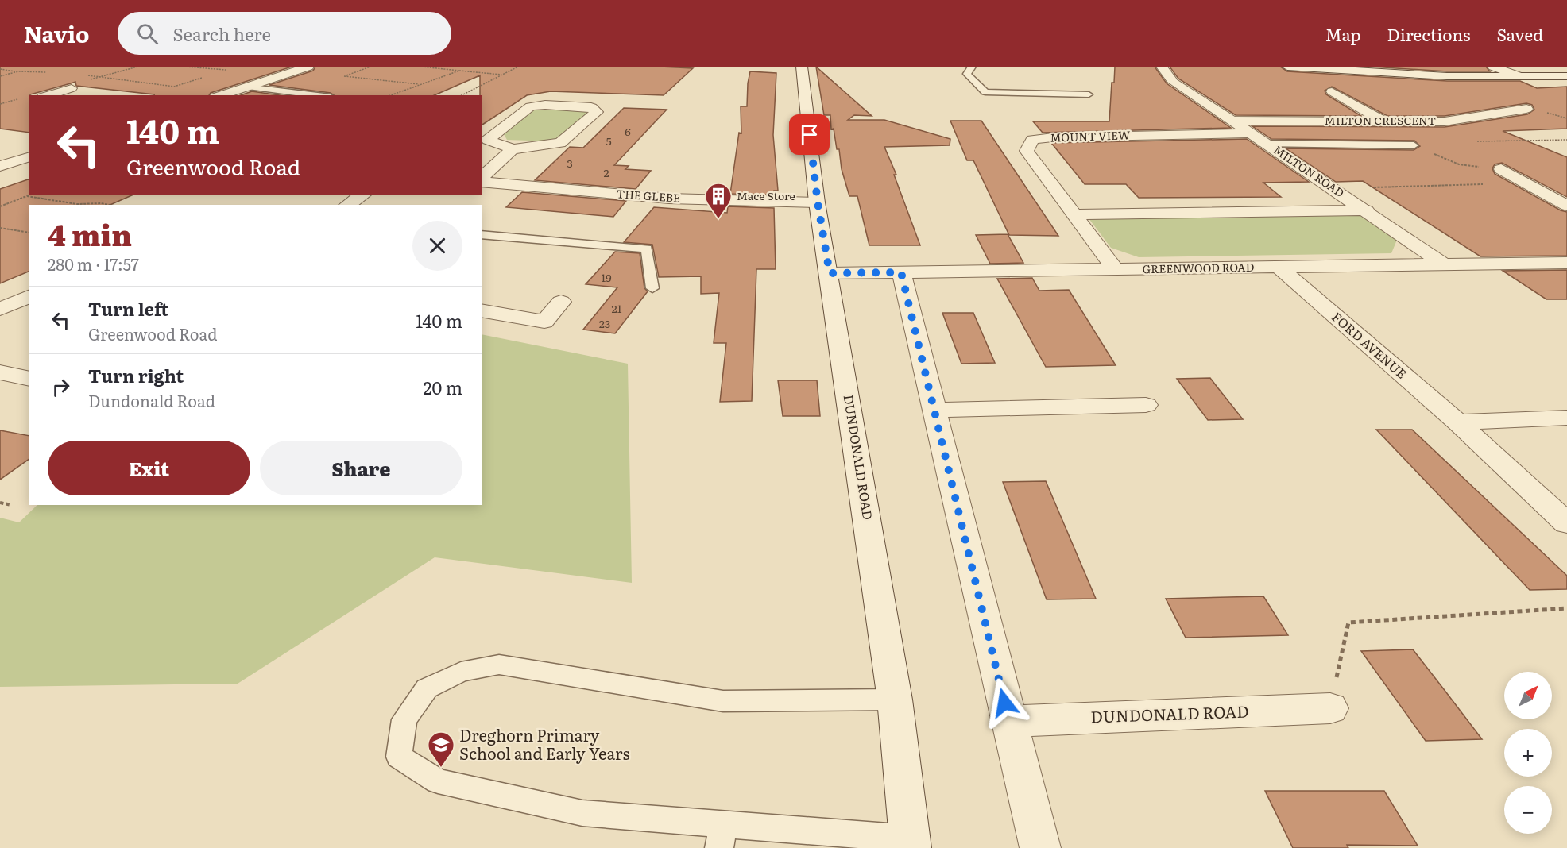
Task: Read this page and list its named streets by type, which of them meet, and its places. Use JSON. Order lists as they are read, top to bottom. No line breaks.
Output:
{"streets":{"street":["MILTON CRESCENT","MOUNT VIEW","MILTON ROAD","THE GLEBE","GREENWOOD ROAD","FORD AVENUE","DUNDONALD ROAD"]},"crossings":[["MILTON CRESCENT","MILTON ROAD"],["MOUNT VIEW","MILTON ROAD"],["MOUNT VIEW","GREENWOOD ROAD"],["MILTON ROAD","GREENWOOD ROAD"],["THE GLEBE","DUNDONALD ROAD"],["GREENWOOD ROAD","FORD AVENUE"],["GREENWOOD ROAD","DUNDONALD ROAD"]],"places":{"building":["Mace Store"],"school or university":["Dreghorn Primary School and Early Years"]},"house_numbers":["6","5","3","2","19","21","23"],"north":"top right","page":{"header":"Navio","search":"Search here","nav":["Map","Directions","Saved"],"turn":["140 m","Greenwood Road"],"heading":["4 min","280 m · 17:57"],"list":[{"name":"Turn left","note":"Greenwood Road","value":"140 m"},{"name":"Turn right","note":"Dundonald Road","value":"20 m"}],"buttons":["Exit","Share"],"map_buttons":["+","−"]}}
